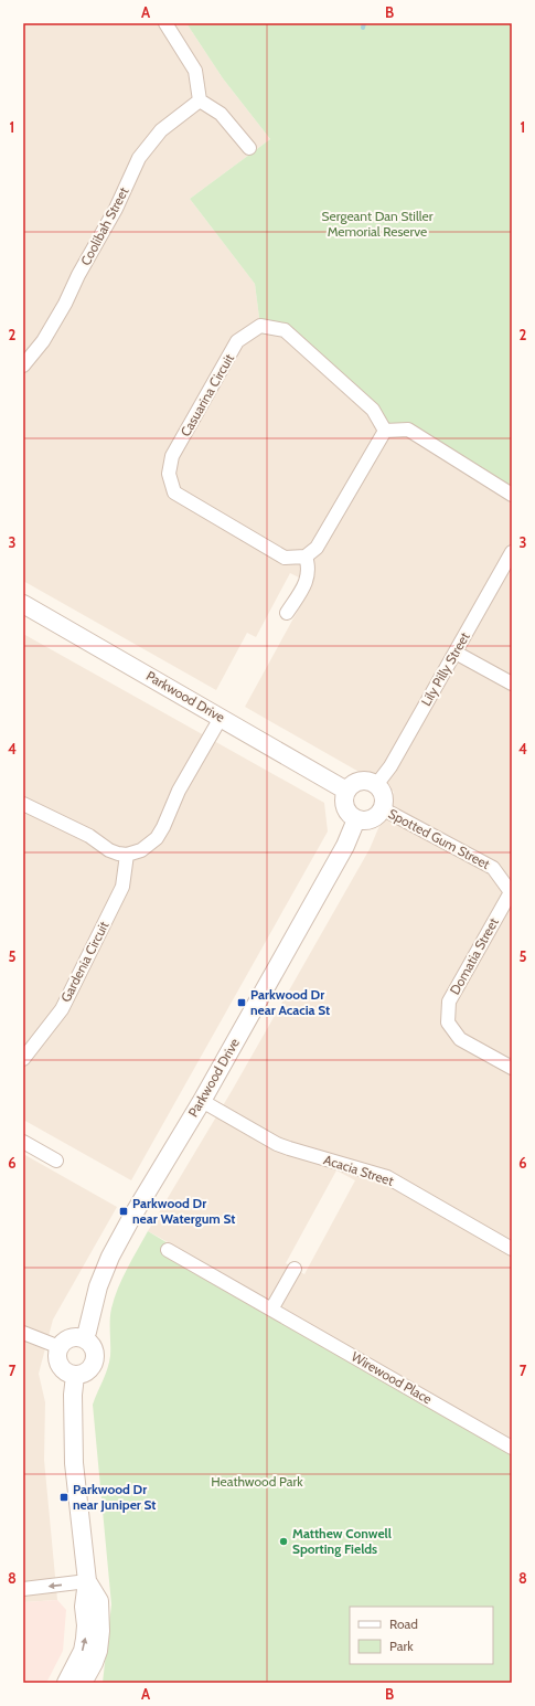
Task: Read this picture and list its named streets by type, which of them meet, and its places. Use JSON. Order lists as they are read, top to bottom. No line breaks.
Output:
{"streets":{"street":["Coolibah Street","Casuarina Circuit","Lily Pilly Street","Parkwood Drive","Spotted Gum Street","Domatia Street","Gardenia Circuit","Acacia Street","Wirewood Place"]},"crossings":[["Lily Pilly Street","Parkwood Drive"],["Lily Pilly Street","Spotted Gum Street"],["Parkwood Drive","Spotted Gum Street"],["Parkwood Drive","Acacia Street"],["Spotted Gum Street","Domatia Street"]],"parks":["Sergeant Dan Stiller Memorial Reserve","Heathwood Park"],"places":{"transit":["Parkwood Dr near Acacia St","Parkwood Dr near Watergum St","Parkwood Dr near Juniper St"],"other":["Matthew Conwell Sporting Fields"]},"legend":["Road","Park"],"grid":{"columns":["A","B"],"rows":["1","2","3","4","5","6","7","8"]}}
